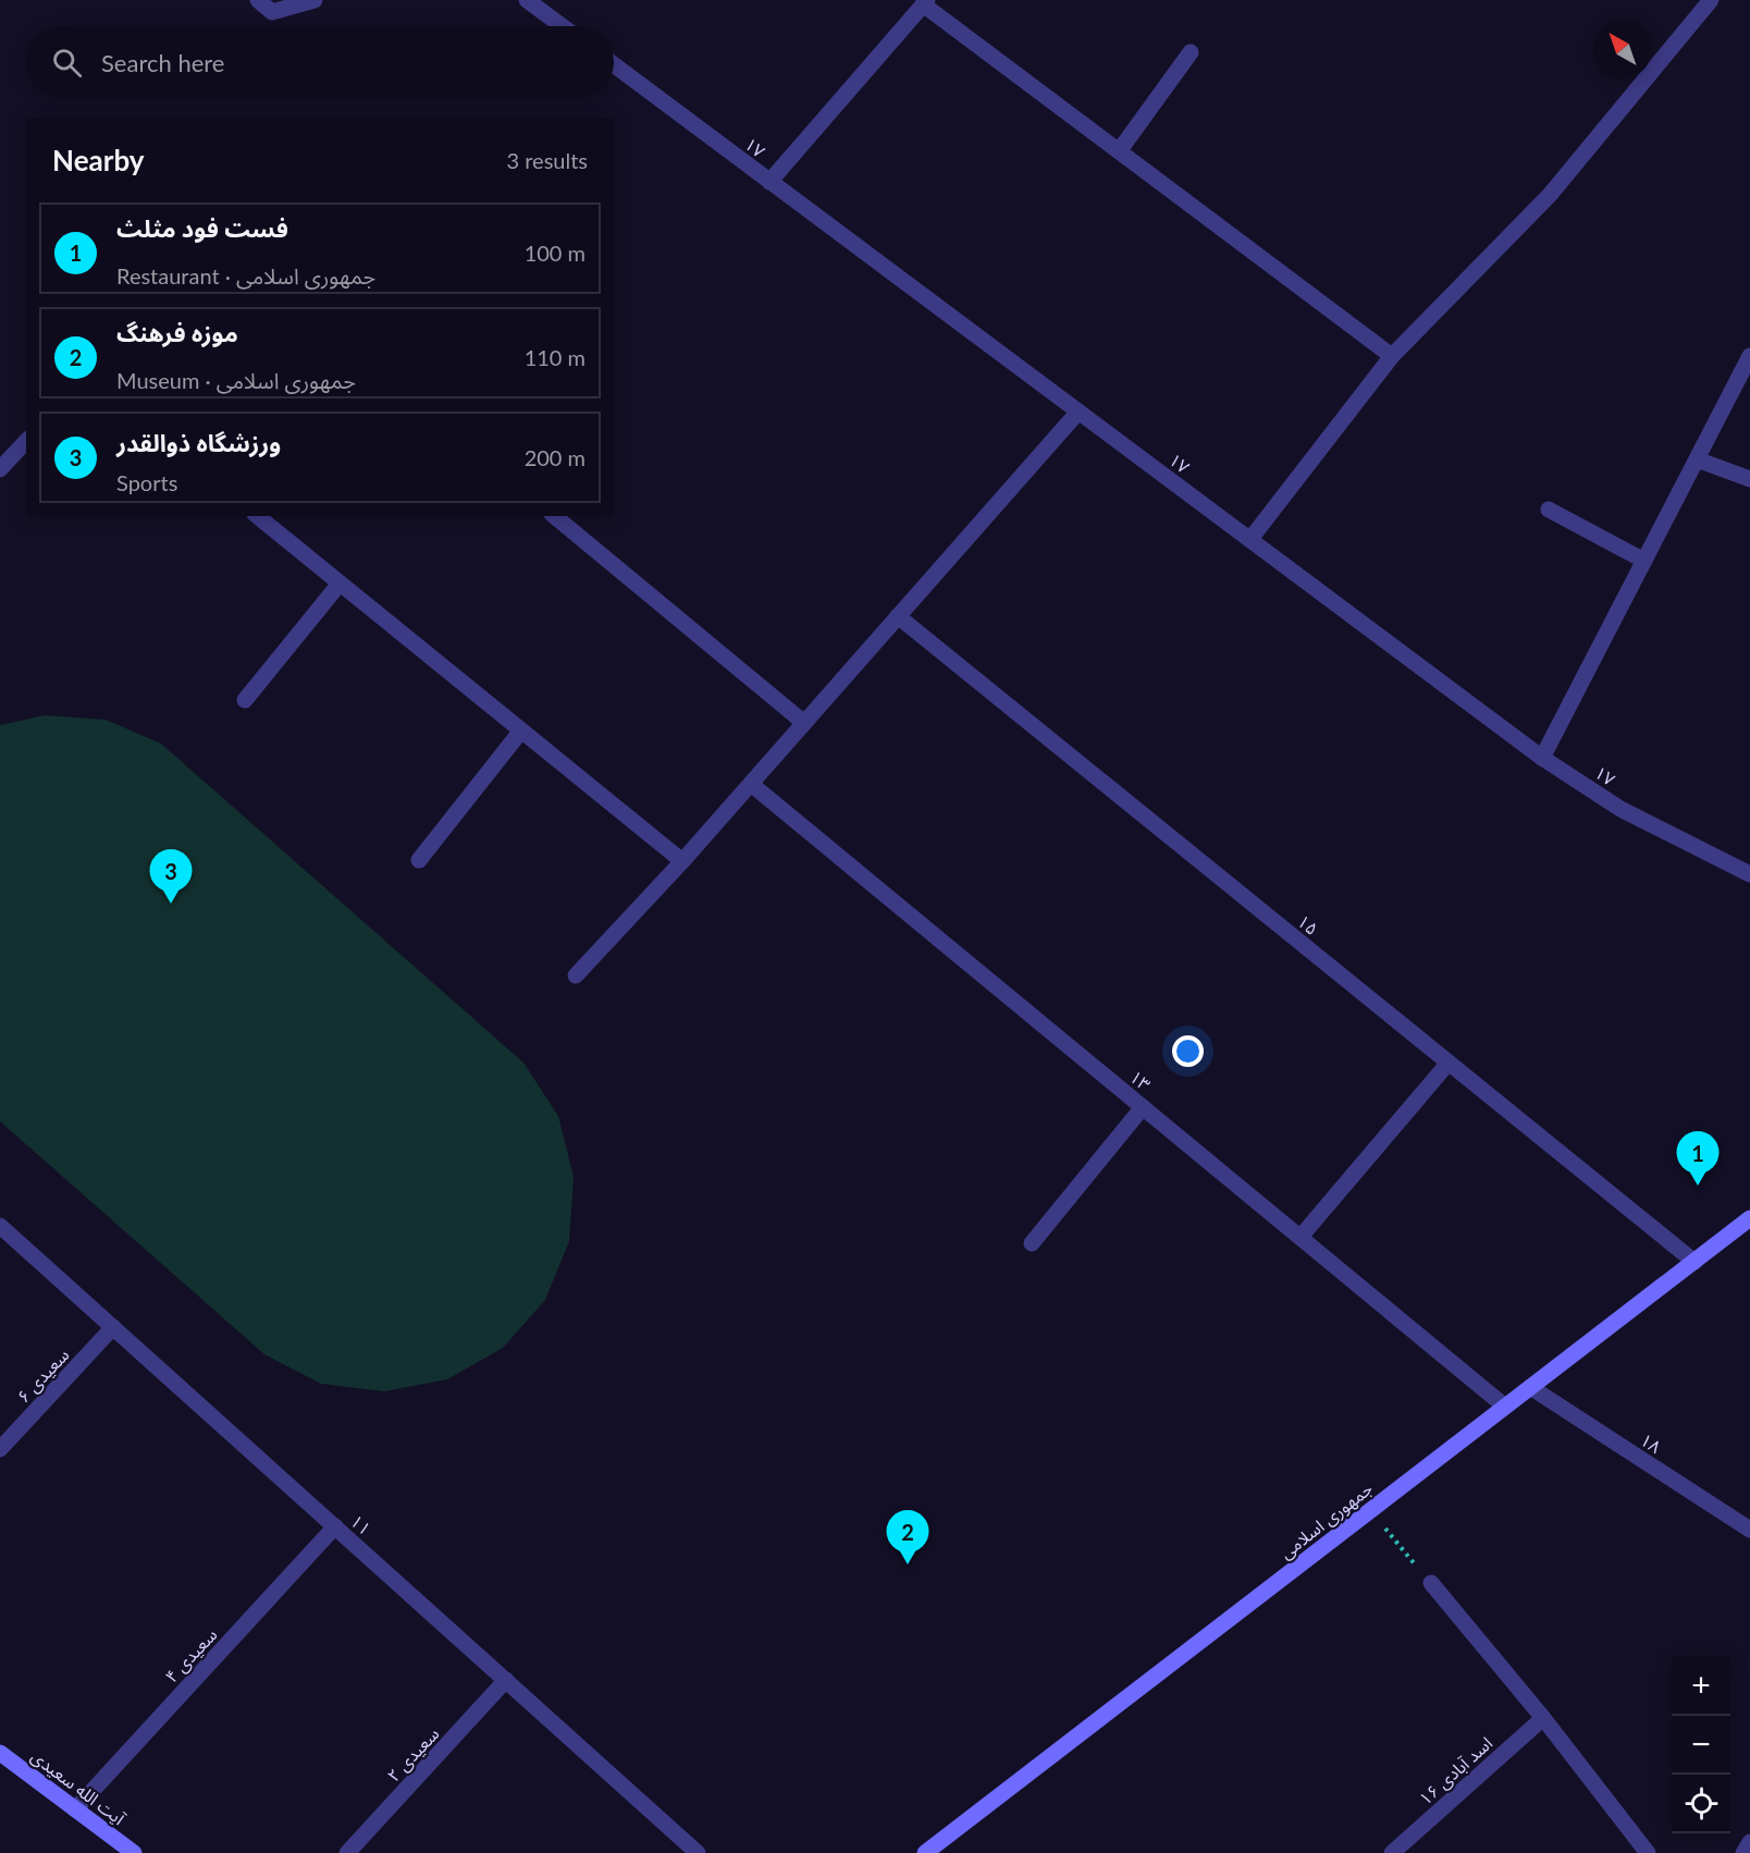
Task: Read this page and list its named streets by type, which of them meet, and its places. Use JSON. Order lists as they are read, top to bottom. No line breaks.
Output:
{"streets":{"street":["۱۷","۱۵","۱۳","سعیدی ۶","۱۸","جمهوری اسلامی","۱۱","سعیدی ۴","سعیدی ۲","اسد آبادی ۱۶","آیت الله سعیدی"]},"crossings":[["۱۵","جمهوری اسلامی"],["۱۳","جمهوری اسلامی"],["سعیدی ۶","۱۱"],["۱۸","جمهوری اسلامی"],["۱۱","سعیدی ۴"],["۱۱","سعیدی ۲"],["سعیدی ۴","آیت الله سعیدی"]],"north":"top left","page":{"search":"Search here","heading":["Nearby","3 results"],"list":[{"mark":"1","name":"فست فود مثلث","note":"Restaurant · جمهوری اسلامی","value":"100 m"},{"mark":"2","name":"موزه فرهنگ","note":"Museum · جمهوری اسلامی","value":"110 m"},{"mark":"3","name":"ورزشگاه ذوالقدر","note":"Sports","value":"200 m"}],"pins":["3","1","2"],"map_buttons":["+","−"]}}
